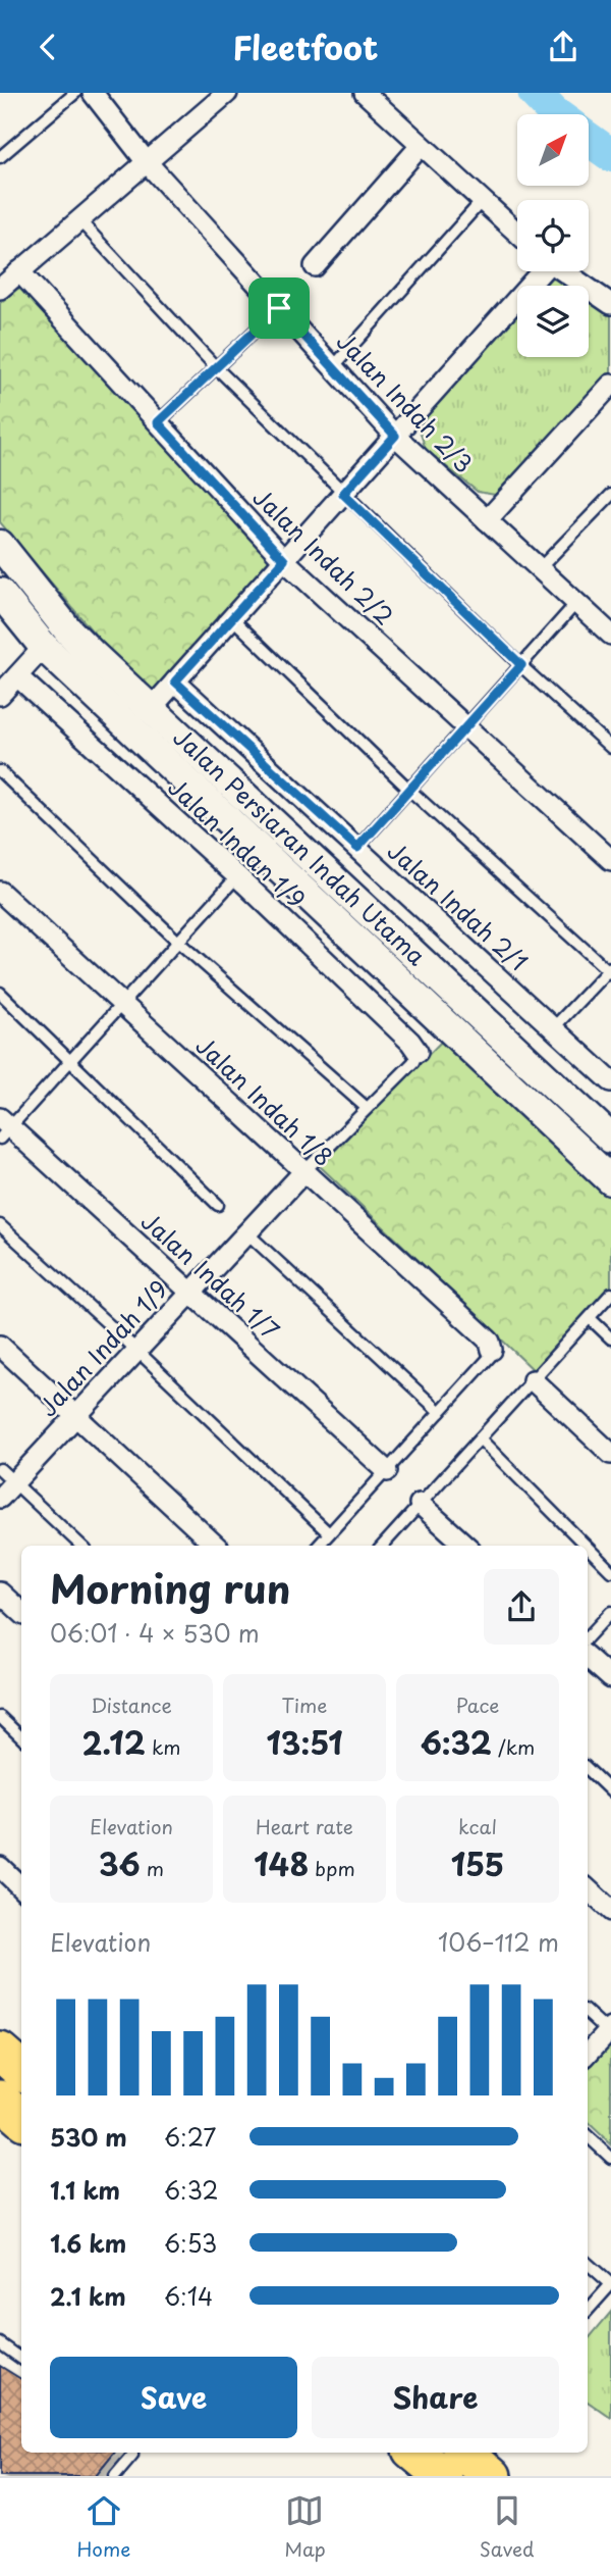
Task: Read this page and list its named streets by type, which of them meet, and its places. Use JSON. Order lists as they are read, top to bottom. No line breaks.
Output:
{"streets":{"main road":["Jalan Persiaran Indah Utama"],"street":["Jalan Indah 2/3","Jalan Indah 2/2","Jalan Indan 1/9","Jalan Indah 2/1","Jalan Indah 1/8","Jalan Indah 1/7","Jalan Indah 1/9"]},"crossings":[["Jalan Indah 1/8","Jalan Indah 1/9"],["Jalan Indah 1/7","Jalan Indah 1/9"]],"north":"top right","page":{"header":"Fleetfoot","heading":["Morning run","06:01 · 4 × 530 m"],"stats":[["Distance","2.12 km"],["Time","13:51"],["Pace","6:32 /km"],["Elevation","36 m"],["Heart rate","148 bpm"],["kcal","155"]],"chart":["Elevation","106–112 m"],"list":[{"name":"530 m","note":"6:27"},{"name":"1.1 km","note":"6:32"},{"name":"1.6 km","note":"6:53"},{"name":"2.1 km","note":"6:14"}],"buttons":["Save","Share"],"tabs":["Home","Map","Saved"]}}
